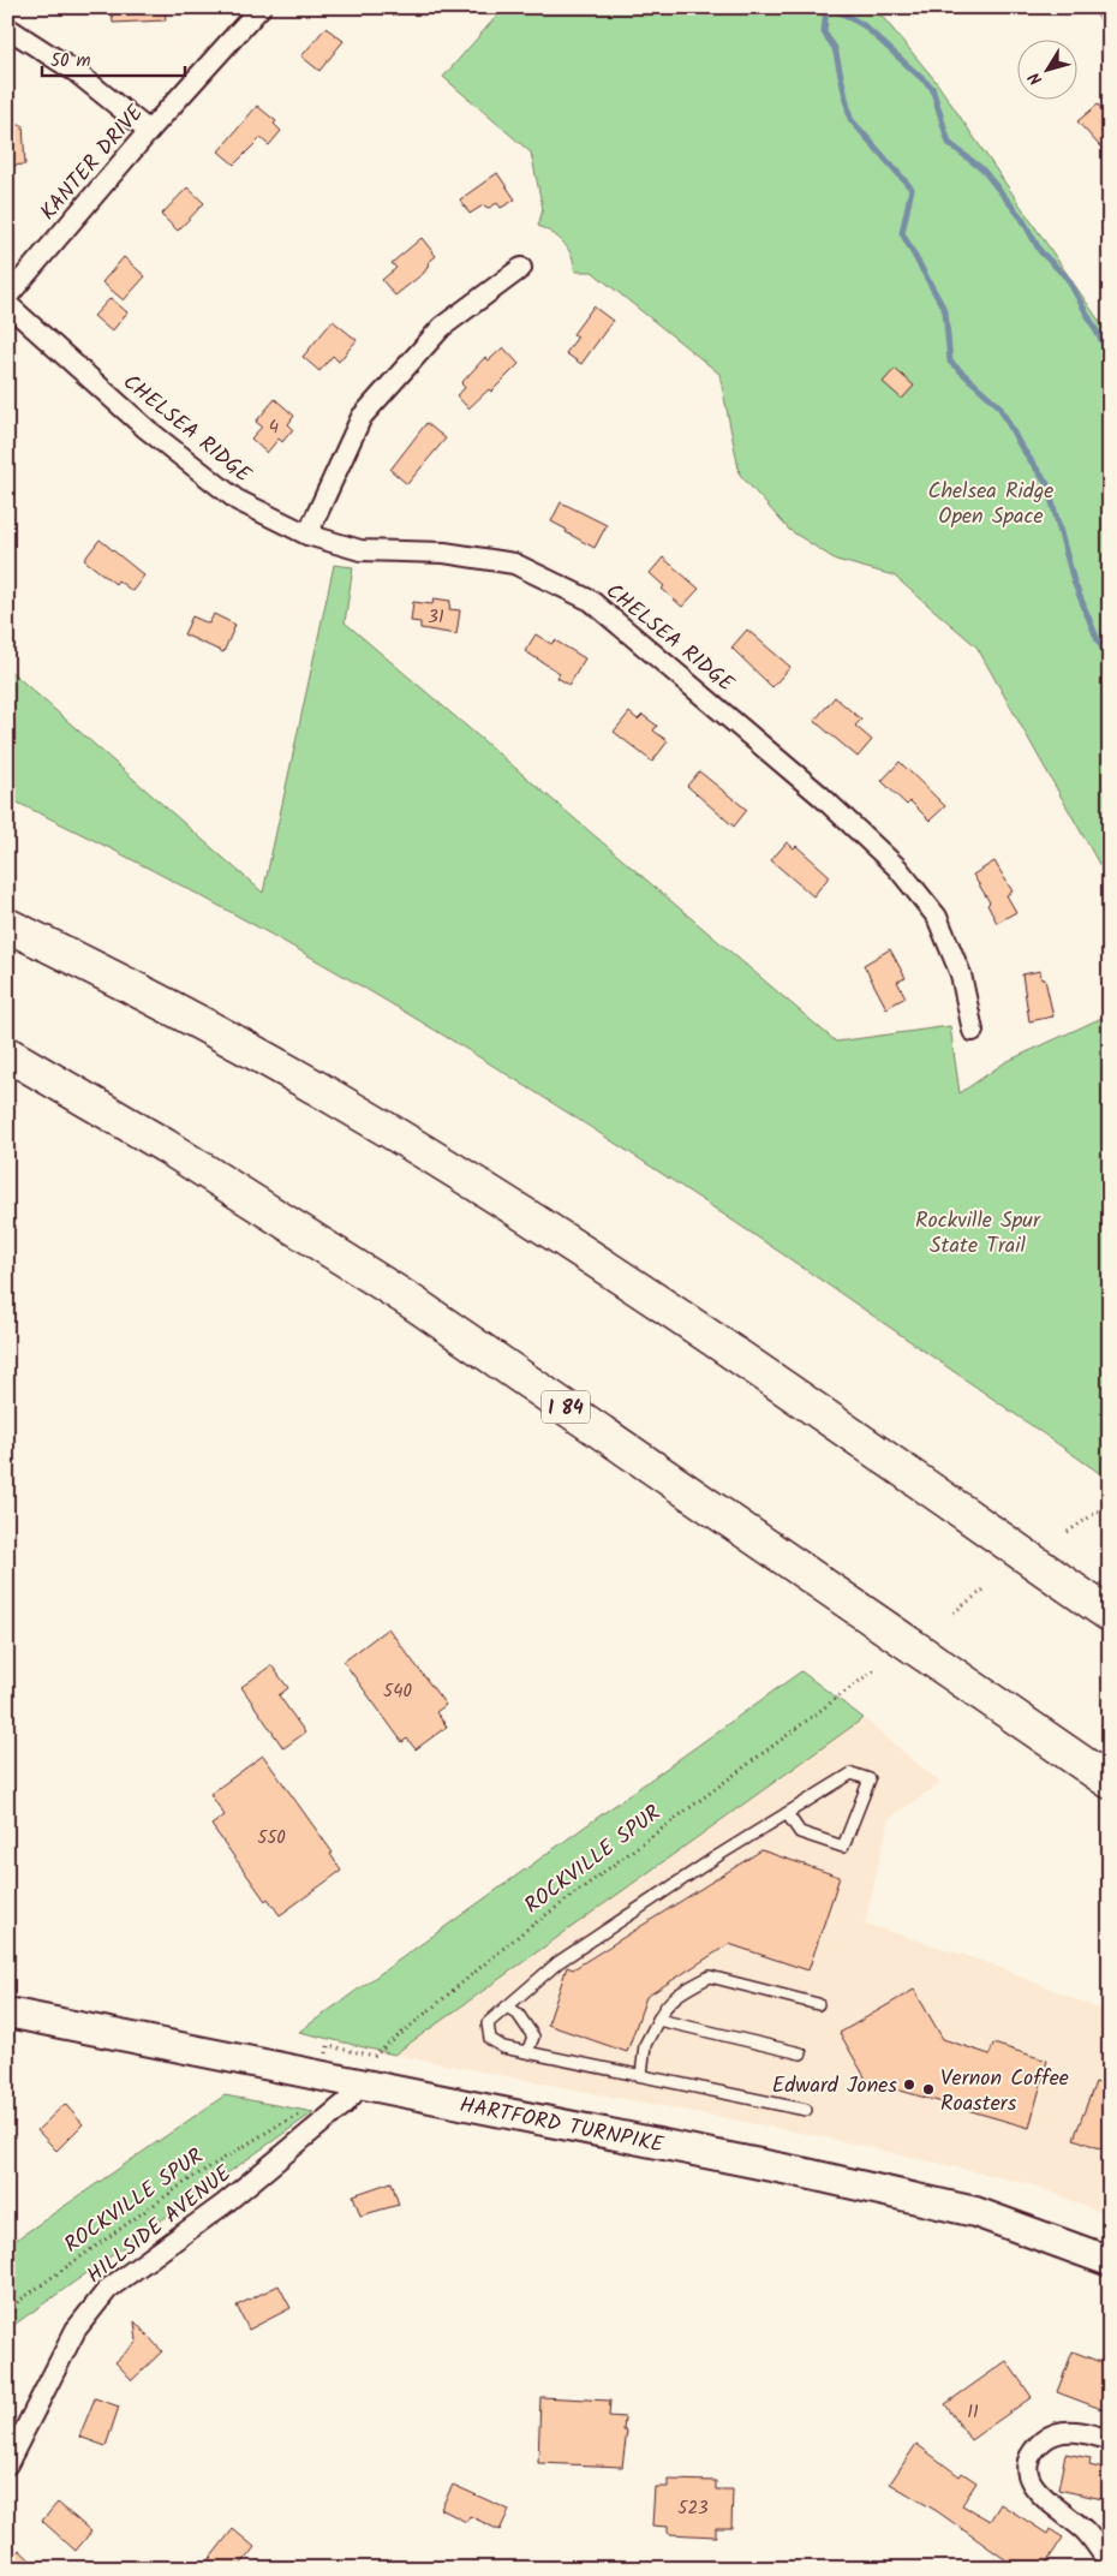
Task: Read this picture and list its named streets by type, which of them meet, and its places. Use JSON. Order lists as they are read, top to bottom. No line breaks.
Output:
{"streets":{"highway":["I 84"],"main road":["HARTFORD TURNPIKE"],"street":["KANTER DRIVE","CHELSEA RIDGE","HILLSIDE AVENUE"],"path":["ROCKVILLE SPUR"]},"crossings":[["HARTFORD TURNPIKE","HILLSIDE AVENUE"]],"parks":["Chelsea Ridge Open Space","Rockville Spur State Trail"],"places":["Edward Jones","Vernon Coffee Roasters"],"house_numbers":["4","31","540","550","11","523"],"scale_bar":"50 m","north":"bottom left"}
